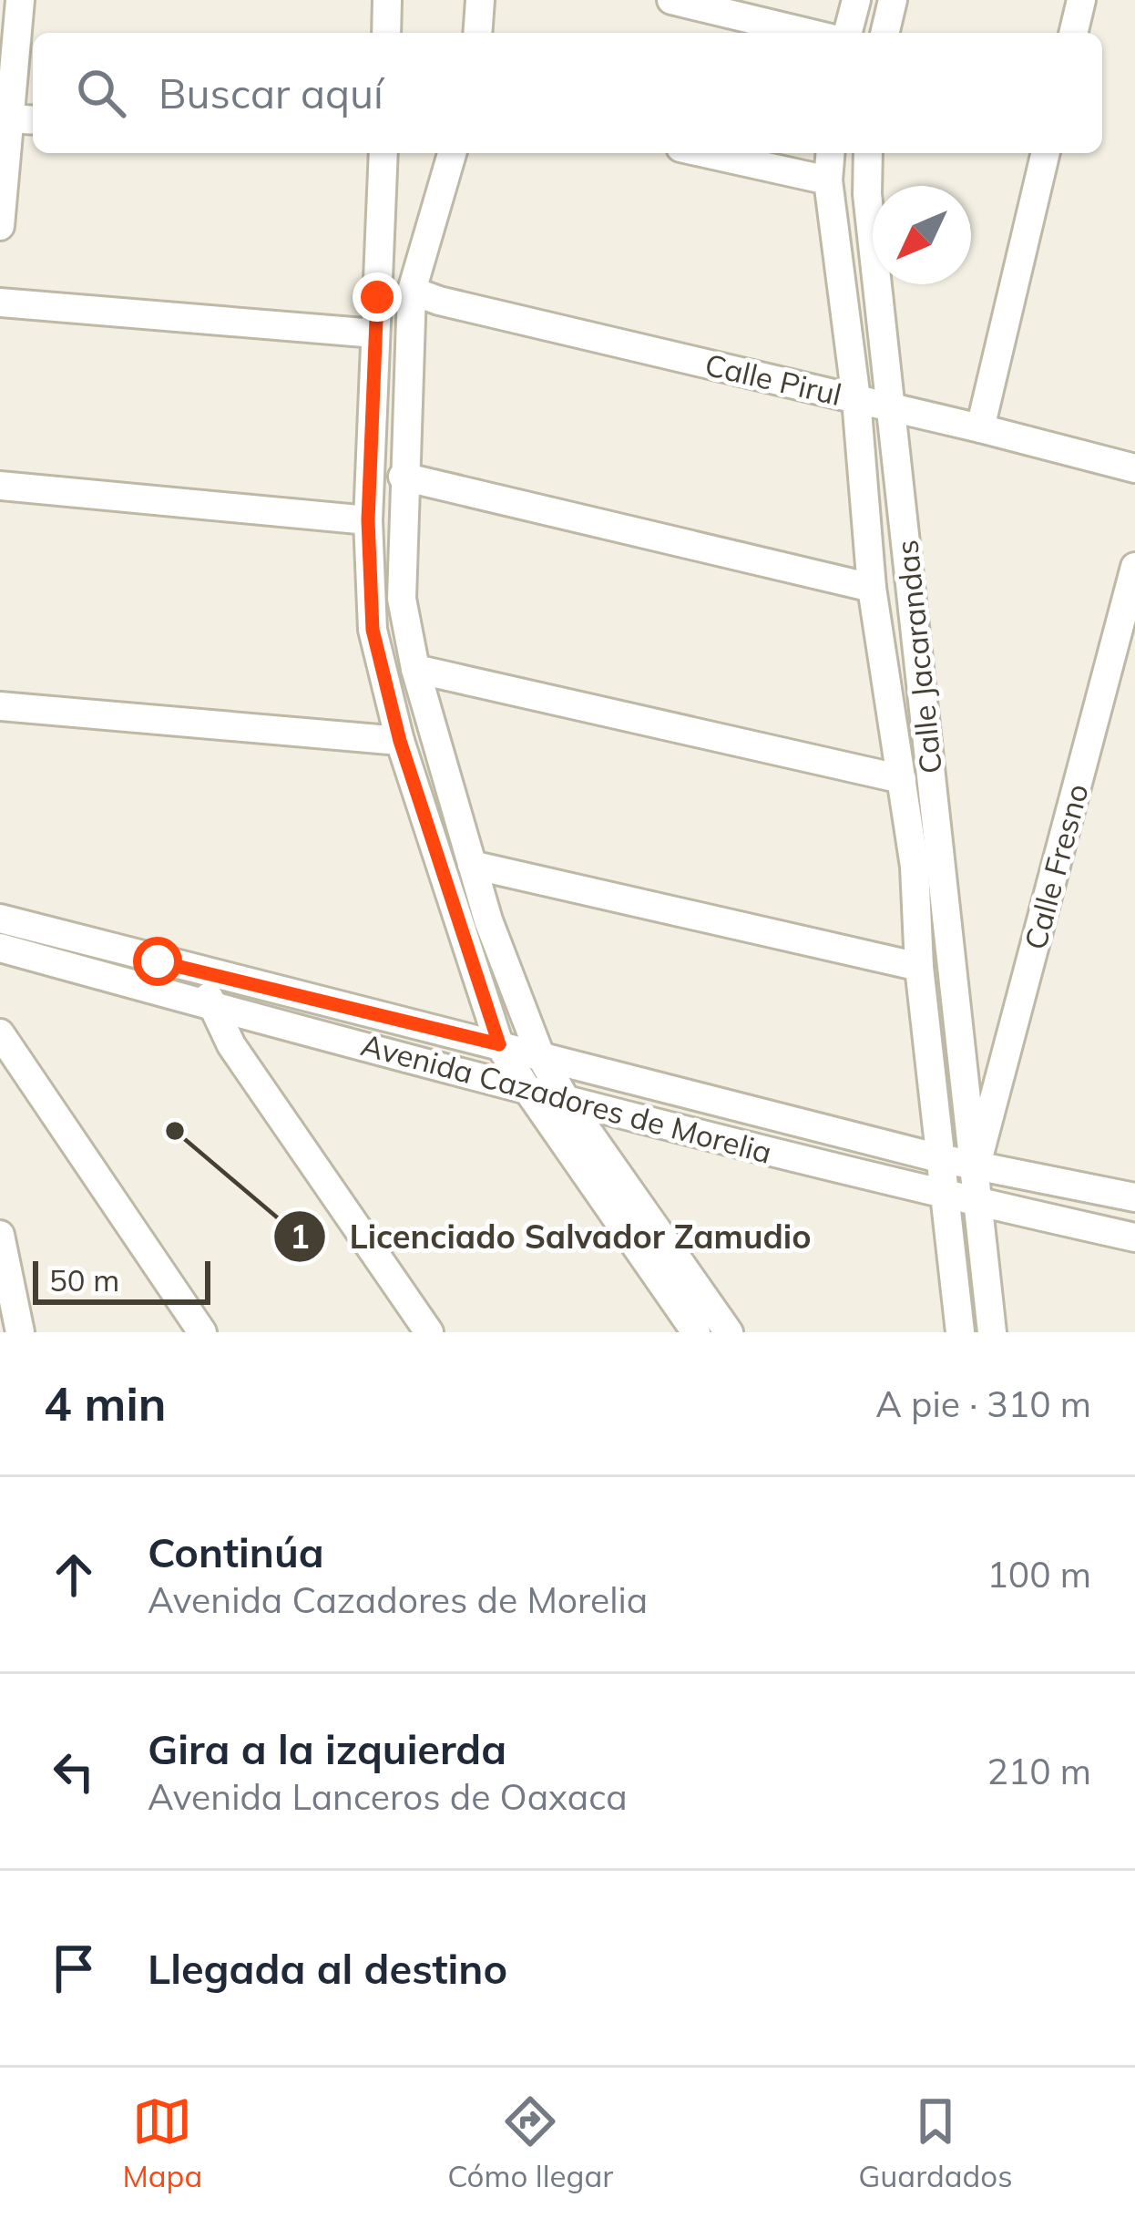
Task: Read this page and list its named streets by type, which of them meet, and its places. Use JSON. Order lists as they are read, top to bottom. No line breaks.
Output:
{"streets":{"street":["Calle Pirul","Calle Jacarandas","Calle Fresno","Avenida Cazadores de Morelia"]},"crossings":[["Calle Pirul","Calle Jacarandas"],["Calle Jacarandas","Calle Fresno"],["Calle Jacarandas","Avenida Cazadores de Morelia"],["Calle Fresno","Avenida Cazadores de Morelia"]],"places":["Licenciado Salvador Zamudio"],"scale_bar":"50 m","north":"bottom left","page":{"search":"Buscar aquí","scale":"50 m","heading":["4 min","A pie · 310 m"],"list":[["Continúa","Avenida Cazadores de Morelia","100 m"],["Gira a la izquierda","Avenida Lanceros de Oaxaca","210 m"],"Llegada al destino"],"nav":["Mapa","Cómo llegar","Guardados"]}}
